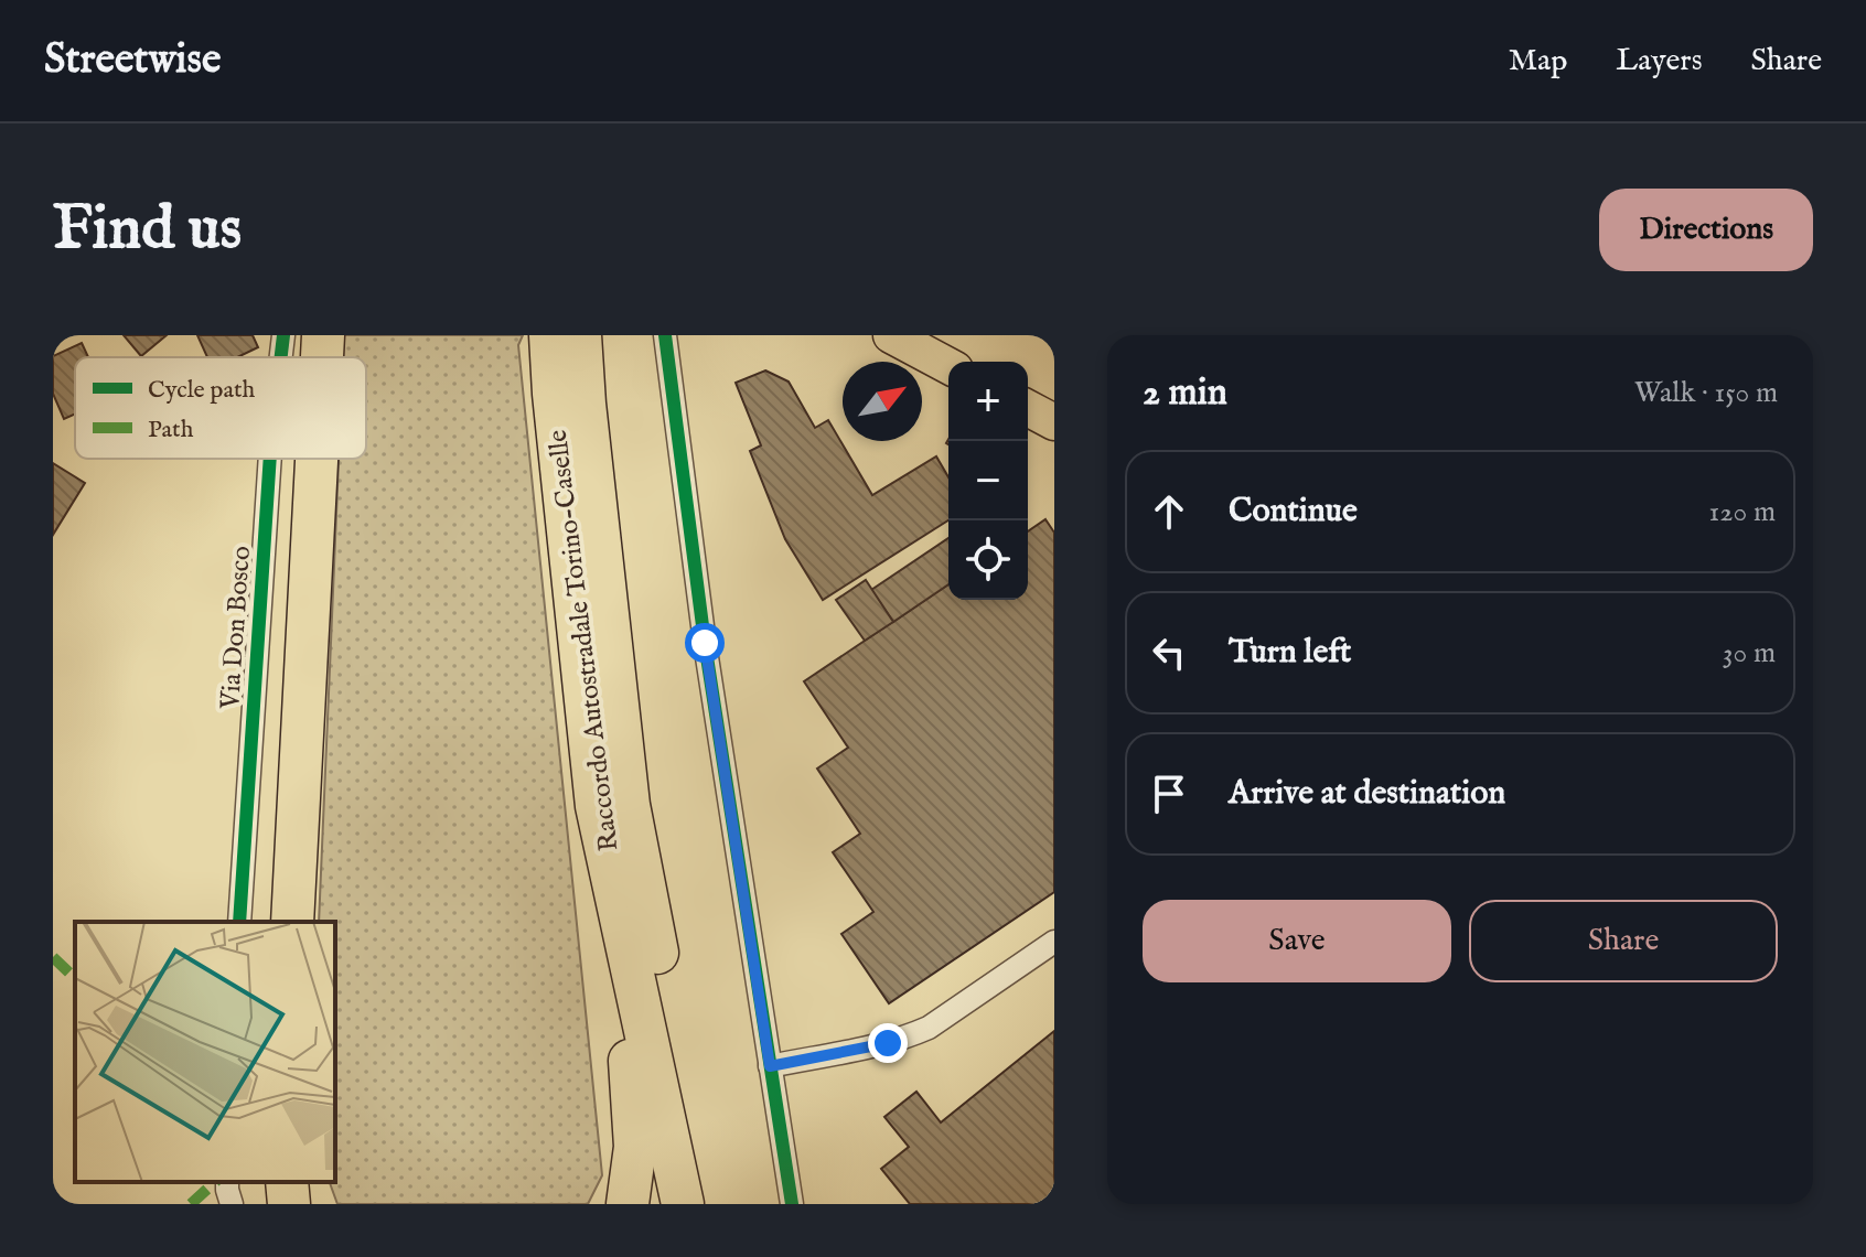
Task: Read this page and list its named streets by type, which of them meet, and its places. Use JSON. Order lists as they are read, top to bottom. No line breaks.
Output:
{"streets":{"highway":["Raccordo Autostradale Torino-Caselle"],"street":["Via Don Bosco"]},"legend":["Cycle path","Path"],"north":"top right","page":{"header":"Streetwise","nav":["Map","Layers","Share"],"buttons":["Directions",["Save","Share"]],"title":"Find us","heading":["2 min","Walk · 150 m"],"map_buttons":["+","−"],"list":[["Continue","120 m"],["Turn left","30 m"],"Arrive at destination"]}}
